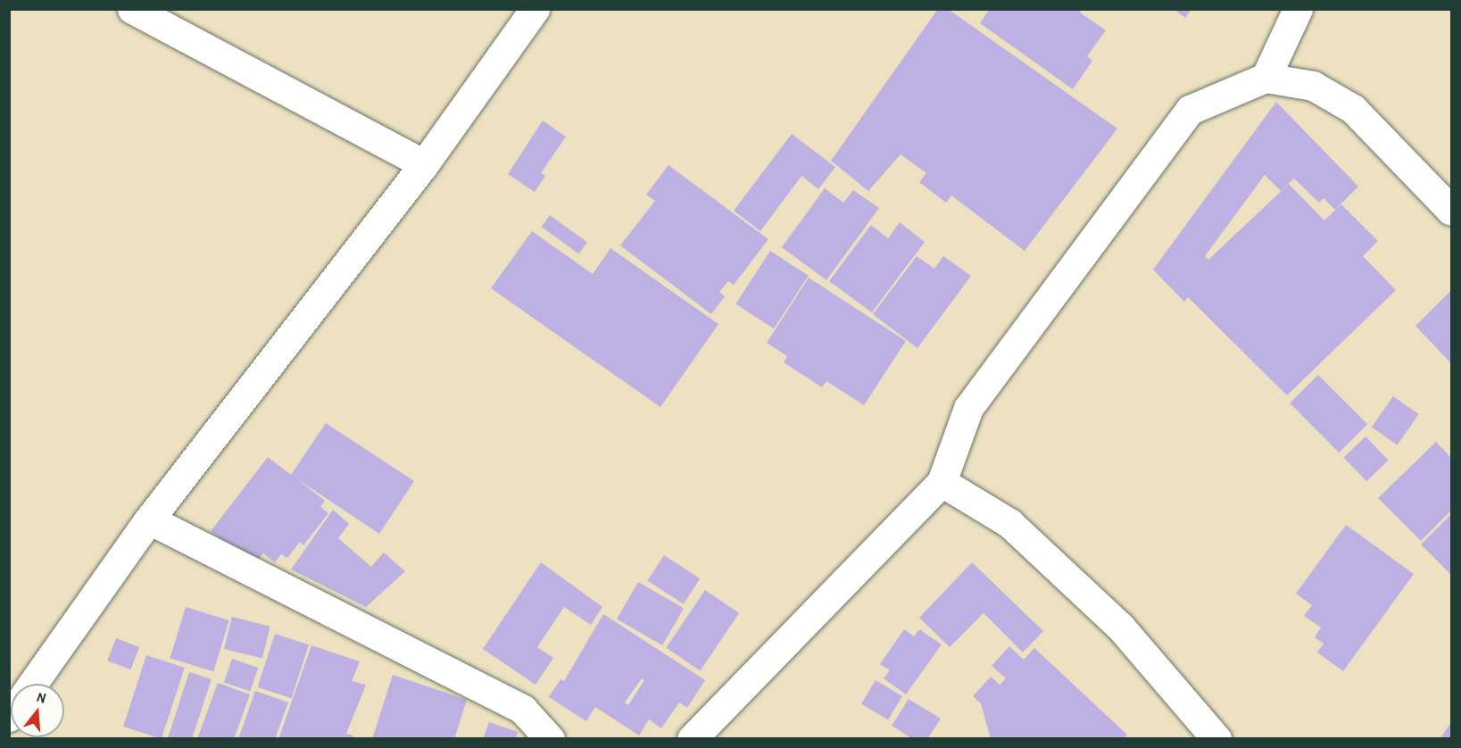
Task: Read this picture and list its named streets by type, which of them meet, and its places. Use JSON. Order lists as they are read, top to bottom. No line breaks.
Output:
{"north":"top"}
